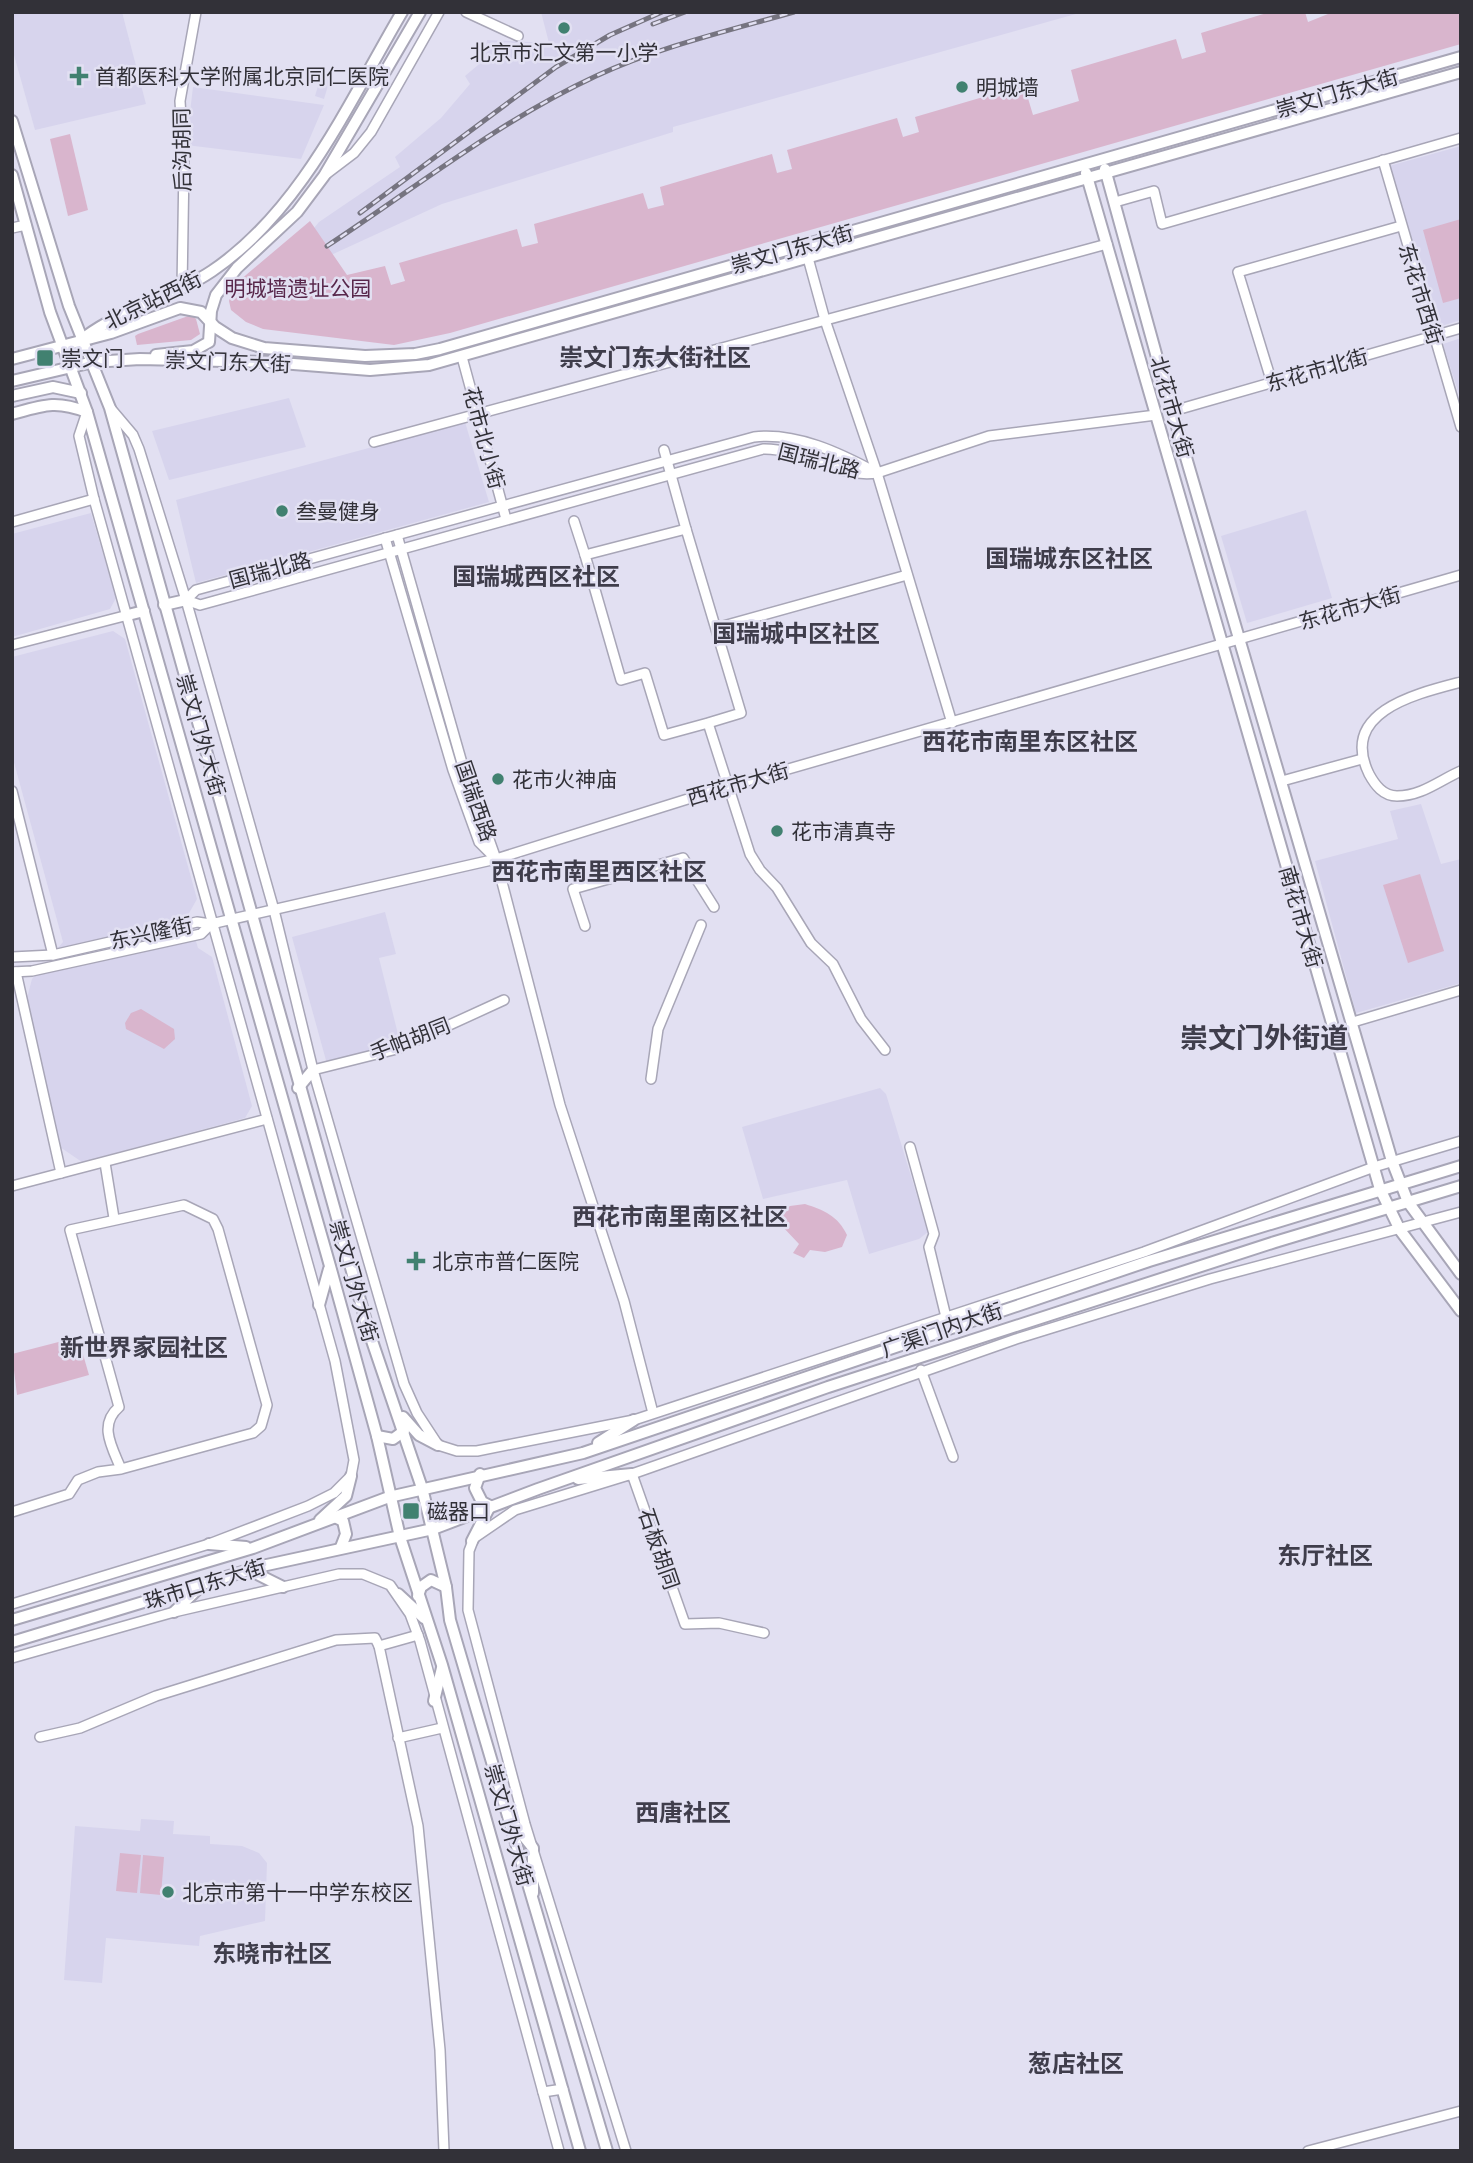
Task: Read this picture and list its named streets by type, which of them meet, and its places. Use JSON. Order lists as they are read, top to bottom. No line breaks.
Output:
{"streets":{"main road":["崇文门东大街","北京站西街","北花市大街","崇文门外大街","南花市大街","广渠门内大街","珠市口东大街"],"street":["后沟胡同","东花市西街","东花市北街","花市北小街","国瑞北路","东花市大街","西花市大街","国瑞西路","东兴隆街","手帕胡同","石板胡同"]},"crossings":[["崇文门东大街","北京站西街"],["崇文门东大街","北花市大街"],["崇文门东大街","花市北小街"],["崇文门东大街","崇文门外大街"],["后沟胡同","北京站西街"],["东花市西街","东花市北街"],["北京站西街","崇文门外大街"],["东花市北街","北花市大街"],["北花市大街","东花市大街"],["北花市大街","西花市大街"],["北花市大街","南花市大街"],["花市北小街","国瑞北路"],["国瑞北路","崇文门外大街"],["国瑞北路","国瑞西路"],["东花市大街","西花市大街"],["东花市大街","南花市大街"],["崇文门外大街","西花市大街"],["崇文门外大街","东兴隆街"],["崇文门外大街","手帕胡同"],["崇文门外大街","广渠门内大街"],["崇文门外大街","珠市口东大街"],["西花市大街","国瑞西路"],["西花市大街","南花市大街"],["西花市大街","东兴隆街"],["南花市大街","广渠门内大街"],["广渠门内大街","石板胡同"],["广渠门内大街","珠市口东大街"]],"districts":["崇文门东大街社区","国瑞城东区社区","国瑞城西区社区","国瑞城中区社区","西花市南里东区社区","西花市南里西区社区","崇文门外街道","西花市南里南区社区","新世界家园社区","东厅社区","西唐社区","东晓市社区","葱店社区"],"parks":["明城墙遗址公园"],"places":{"other":["北京市汇文第一小学","明城墙","叁曼健身","花市火神庙","花市清真寺","北京市第十一中学东校区"],"health":["首都医科大学附属北京同仁医院","北京市普仁医院"],"transit":["崇文门","磁器口"]}}
